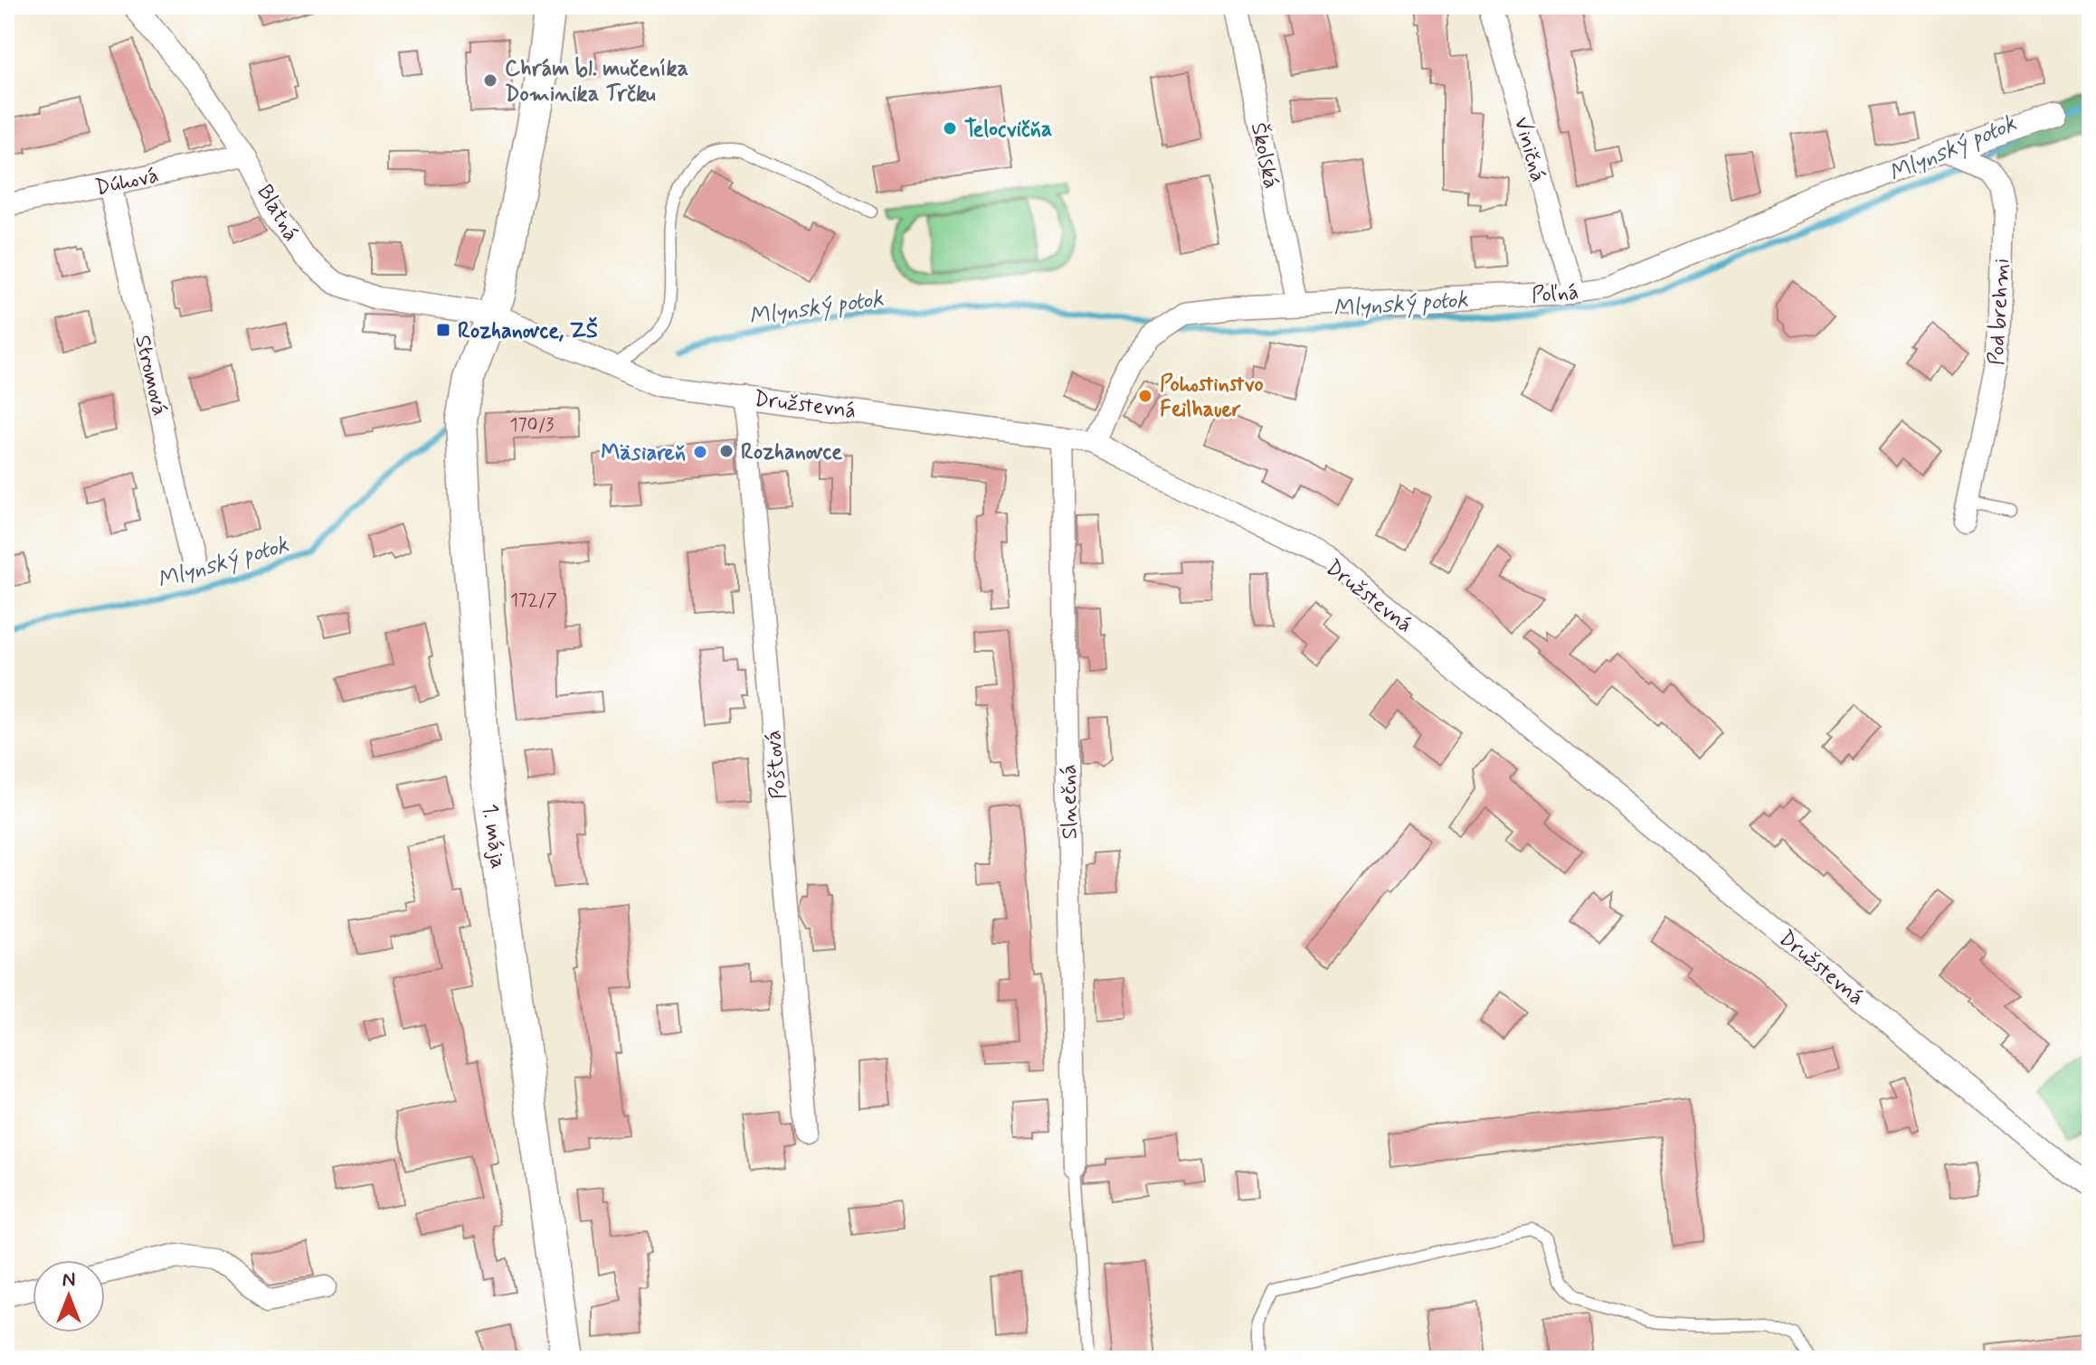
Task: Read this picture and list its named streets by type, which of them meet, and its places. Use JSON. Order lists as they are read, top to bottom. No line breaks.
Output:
{"streets":{"street":["Viničná","Školská","Dúhová","Blatná","Poľná","Pod brehmi","Stromová","Družstevná","Poštová","Slnečná","1. mája"]},"crossings":[["Viničná","Poľná"],["Školská","Poľná"],["Dúhová","Blatná"],["Dúhová","Stromová"],["Blatná","Družstevná"],["Blatná","1. mája"],["Poľná","Pod brehmi"],["Poľná","Družstevná"],["Družstevná","Poštová"],["Družstevná","Slnečná"],["Družstevná","1. mája"]],"water":["Mlynský potok"],"places":{"other":["Chrám bl. mučeníka Dominika Trčku","Telocvičňa","Pohostinstvo Feilhauer","Rozhanovce","Mäsiareň"],"transit":["Rozhanovce, ZŠ"]},"house_numbers":["170/3","172/7"],"north":"top"}
